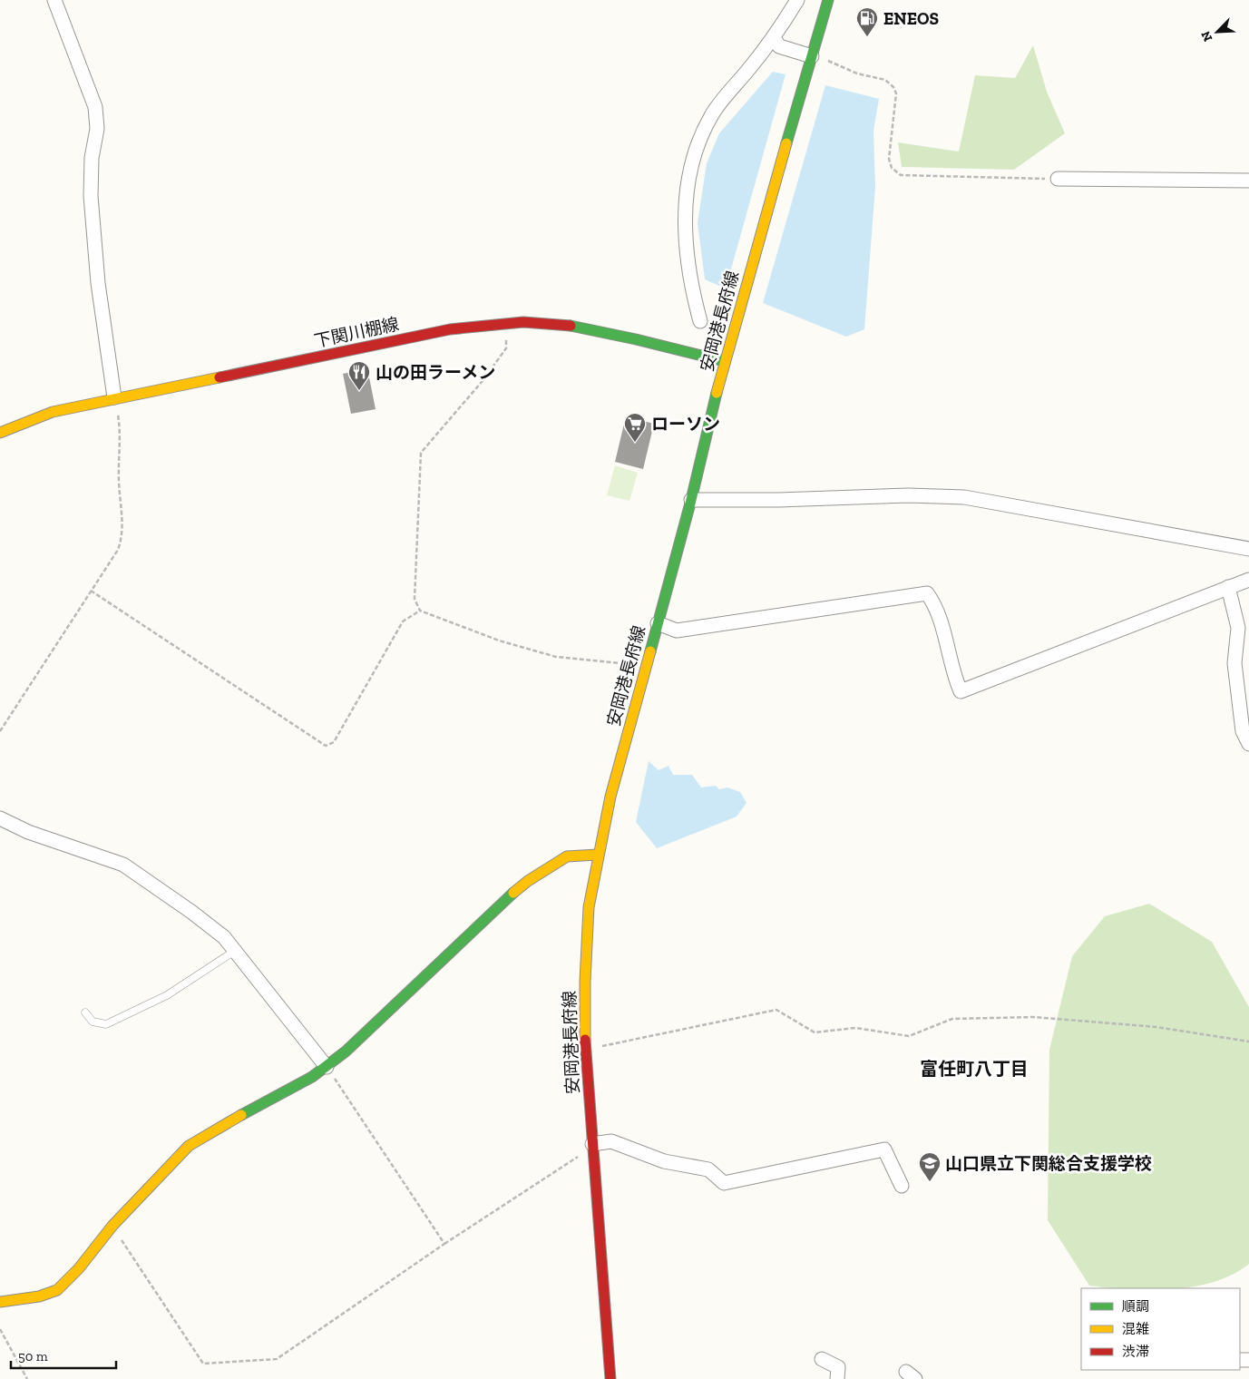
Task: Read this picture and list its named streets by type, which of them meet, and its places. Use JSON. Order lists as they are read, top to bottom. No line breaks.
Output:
{"streets":{"main road":["安岡港長府線","下関川棚線"]},"crossings":[["安岡港長府線","下関川棚線"]],"districts":["富任町八丁目"],"places":{"fuel station":["ENEOS"],"restaurant":["山の田ラーメン"],"supermarket":["ローソン"],"school or university":["山口県立下関総合支援学校"]},"legend":["順調","混雑","渋滞"],"scale_bar":"50 m","north":"bottom left"}
